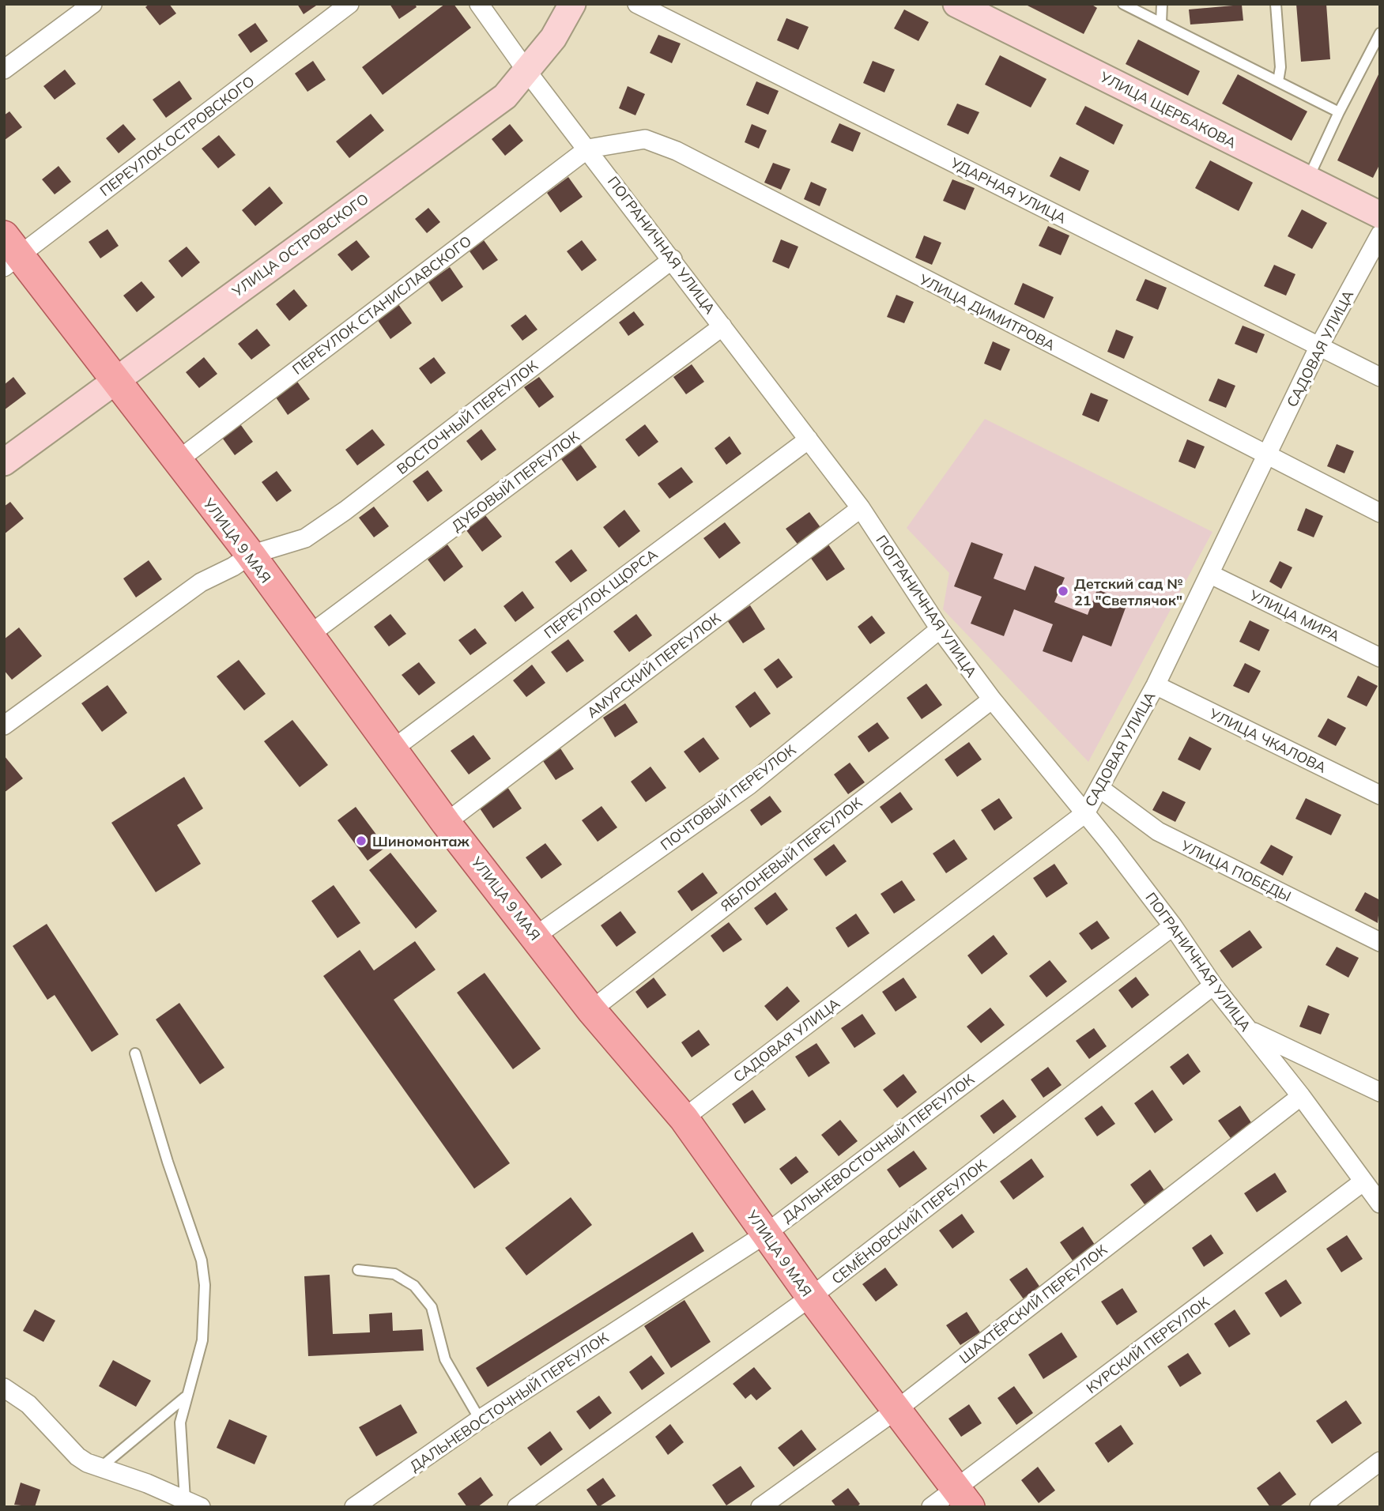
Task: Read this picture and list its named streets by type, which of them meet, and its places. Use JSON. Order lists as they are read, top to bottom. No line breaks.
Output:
{"streets":{"main road":["УЛИЦА ЩЕРБАКОВА","УЛИЦА ОСТРОВСКОГО","УЛИЦА 9 МАЯ"],"street":["ПЕРЕУЛОК ОСТРОВСКОГО","УДАРНАЯ УЛИЦА","ПОГРАНИЧНАЯ УЛИЦА","ПЕРЕУЛОК СТАНИСЛАВСКОГО","УЛИЦА ДИМИТРОВА","САДОВАЯ УЛИЦА","ВОСТОЧНЫЙ ПЕРЕУЛОК","ДУБОВЫЙ ПЕРЕУЛОК","ПЕРЕУЛОК ЩОРСА","УЛИЦА МИРА","АМУРСКИЙ ПЕРЕУЛОК","УЛИЦА ЧКАЛОВА","ПОЧТОВЫЙ ПЕРЕУЛОК","ЯБЛОНЕВЫЙ ПЕРЕУЛОК","УЛИЦА ПОБЕДЫ","ДАЛЬНЕВОСТОЧНЫЙ ПЕРЕУЛОК","СЕМЁНОВСКИЙ ПЕРЕУЛОК","ШАХТЁРСКИЙ ПЕРЕУЛОК","КУРСКИЙ ПЕРЕУЛОК"]},"crossings":[["ПЕРЕУЛОК ОСТРОВСКОГО","УЛИЦА 9 МАЯ"],["УДАРНАЯ УЛИЦА","САДОВАЯ УЛИЦА"],["УЛИЦА ОСТРОВСКОГО","ПОГРАНИЧНАЯ УЛИЦА"],["УЛИЦА ОСТРОВСКОГО","УЛИЦА 9 МАЯ"],["ПОГРАНИЧНАЯ УЛИЦА","ПЕРЕУЛОК СТАНИСЛАВСКОГО"],["ПОГРАНИЧНАЯ УЛИЦА","УЛИЦА ДИМИТРОВА"],["ПОГРАНИЧНАЯ УЛИЦА","САДОВАЯ УЛИЦА"],["ПОГРАНИЧНАЯ УЛИЦА","ВОСТОЧНЫЙ ПЕРЕУЛОК"],["ПОГРАНИЧНАЯ УЛИЦА","ДУБОВЫЙ ПЕРЕУЛОК"],["ПОГРАНИЧНАЯ УЛИЦА","ПЕРЕУЛОК ЩОРСА"],["ПОГРАНИЧНАЯ УЛИЦА","АМУРСКИЙ ПЕРЕУЛОК"],["ПОГРАНИЧНАЯ УЛИЦА","ПОЧТОВЫЙ ПЕРЕУЛОК"],["ПОГРАНИЧНАЯ УЛИЦА","ЯБЛОНЕВЫЙ ПЕРЕУЛОК"],["ПОГРАНИЧНАЯ УЛИЦА","ДАЛЬНЕВОСТОЧНЫЙ ПЕРЕУЛОК"],["ПОГРАНИЧНАЯ УЛИЦА","СЕМЁНОВСКИЙ ПЕРЕУЛОК"],["ПОГРАНИЧНАЯ УЛИЦА","ШАХТЁРСКИЙ ПЕРЕУЛОК"],["ПОГРАНИЧНАЯ УЛИЦА","КУРСКИЙ ПЕРЕУЛОК"],["ПЕРЕУЛОК СТАНИСЛАВСКОГО","УЛИЦА ДИМИТРОВА"],["ПЕРЕУЛОК СТАНИСЛАВСКОГО","УЛИЦА 9 МАЯ"],["УЛИЦА ДИМИТРОВА","САДОВАЯ УЛИЦА"],["САДОВАЯ УЛИЦА","УЛИЦА 9 МАЯ"],["САДОВАЯ УЛИЦА","УЛИЦА МИРА"],["САДОВАЯ УЛИЦА","УЛИЦА ЧКАЛОВА"],["САДОВАЯ УЛИЦА","УЛИЦА ПОБЕДЫ"],["ВОСТОЧНЫЙ ПЕРЕУЛОК","УЛИЦА 9 МАЯ"],["ДУБОВЫЙ ПЕРЕУЛОК","УЛИЦА 9 МАЯ"],["УЛИЦА 9 МАЯ","ПЕРЕУЛОК ЩОРСА"],["УЛИЦА 9 МАЯ","АМУРСКИЙ ПЕРЕУЛОК"],["УЛИЦА 9 МАЯ","ПОЧТОВЫЙ ПЕРЕУЛОК"],["УЛИЦА 9 МАЯ","ЯБЛОНЕВЫЙ ПЕРЕУЛОК"],["УЛИЦА 9 МАЯ","ДАЛЬНЕВОСТОЧНЫЙ ПЕРЕУЛОК"],["УЛИЦА 9 МАЯ","СЕМЁНОВСКИЙ ПЕРЕУЛОК"],["УЛИЦА 9 МАЯ","ШАХТЁРСКИЙ ПЕРЕУЛОК"],["УЛИЦА 9 МАЯ","КУРСКИЙ ПЕРЕУЛОК"]],"places":["Детский сад № 21 \"Светлячок\"","Шиномонтаж"]}
